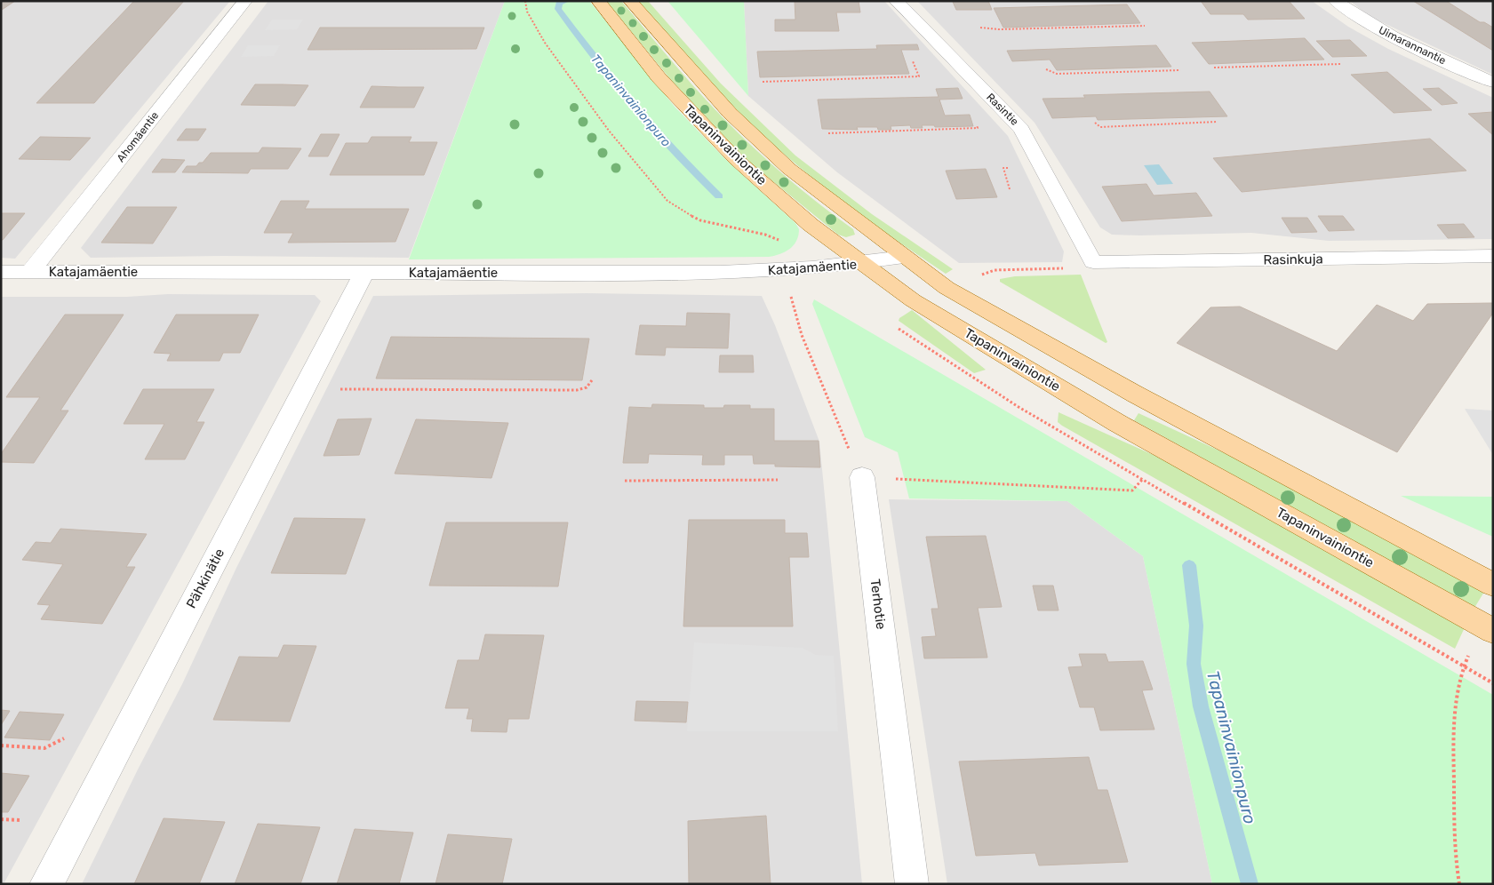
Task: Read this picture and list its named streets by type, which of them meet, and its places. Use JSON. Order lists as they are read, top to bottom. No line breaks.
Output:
{"streets":{"main road":["Tapaninvainiontie"],"street":["Uimarannantie","Rasintie","Ahomäentie","Rasinkuja","Katajamäentie","Pähkinätie","Terhotie"]},"crossings":[["Rasintie","Rasinkuja"],["Ahomäentie","Katajamäentie"],["Tapaninvainiontie","Katajamäentie"],["Katajamäentie","Pähkinätie"]],"water":["Tapaninvainionpuro"]}
